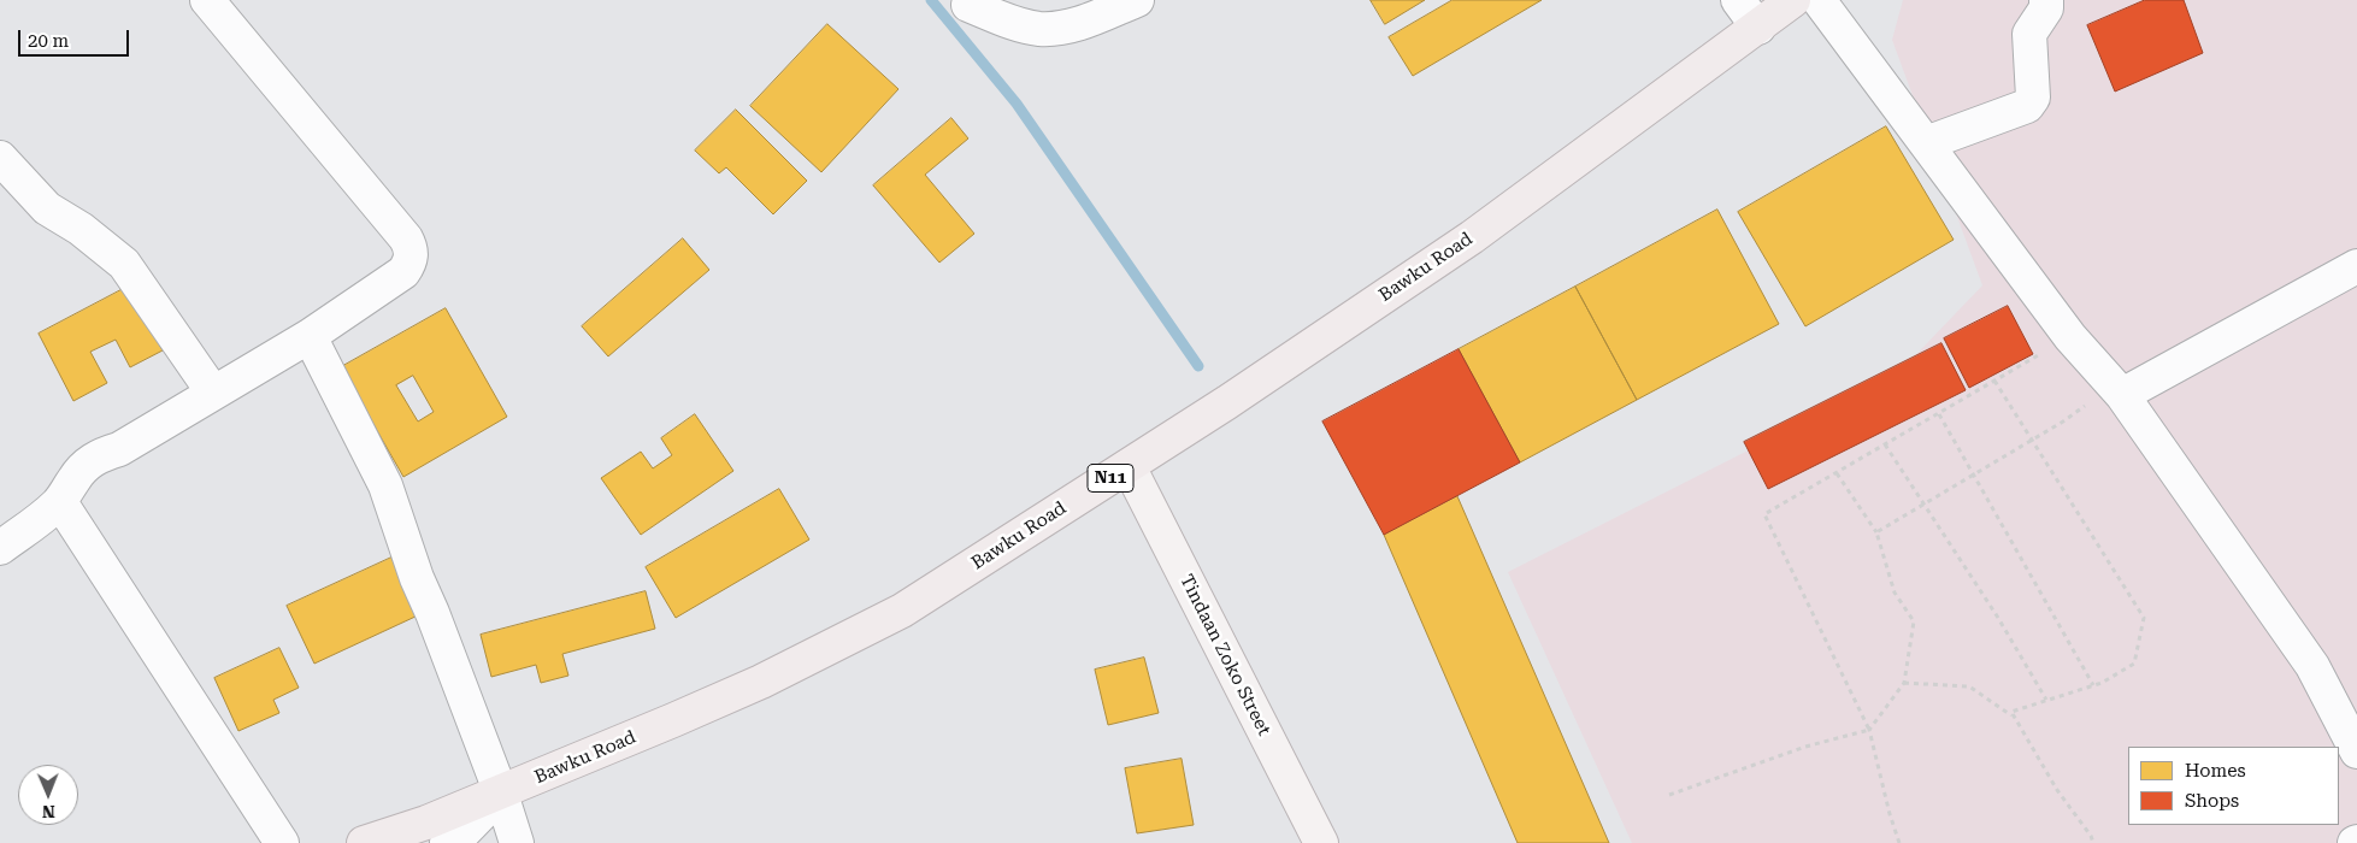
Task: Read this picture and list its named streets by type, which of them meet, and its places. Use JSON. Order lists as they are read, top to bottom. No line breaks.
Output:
{"streets":{"highway":["Bawku Road","N11"],"main road":["Tindaan Zoko Street"]},"crossings":[["Bawku Road","Tindaan Zoko Street"]],"legend":["Homes","Shops"],"scale_bar":"20 m","north":"bottom"}
